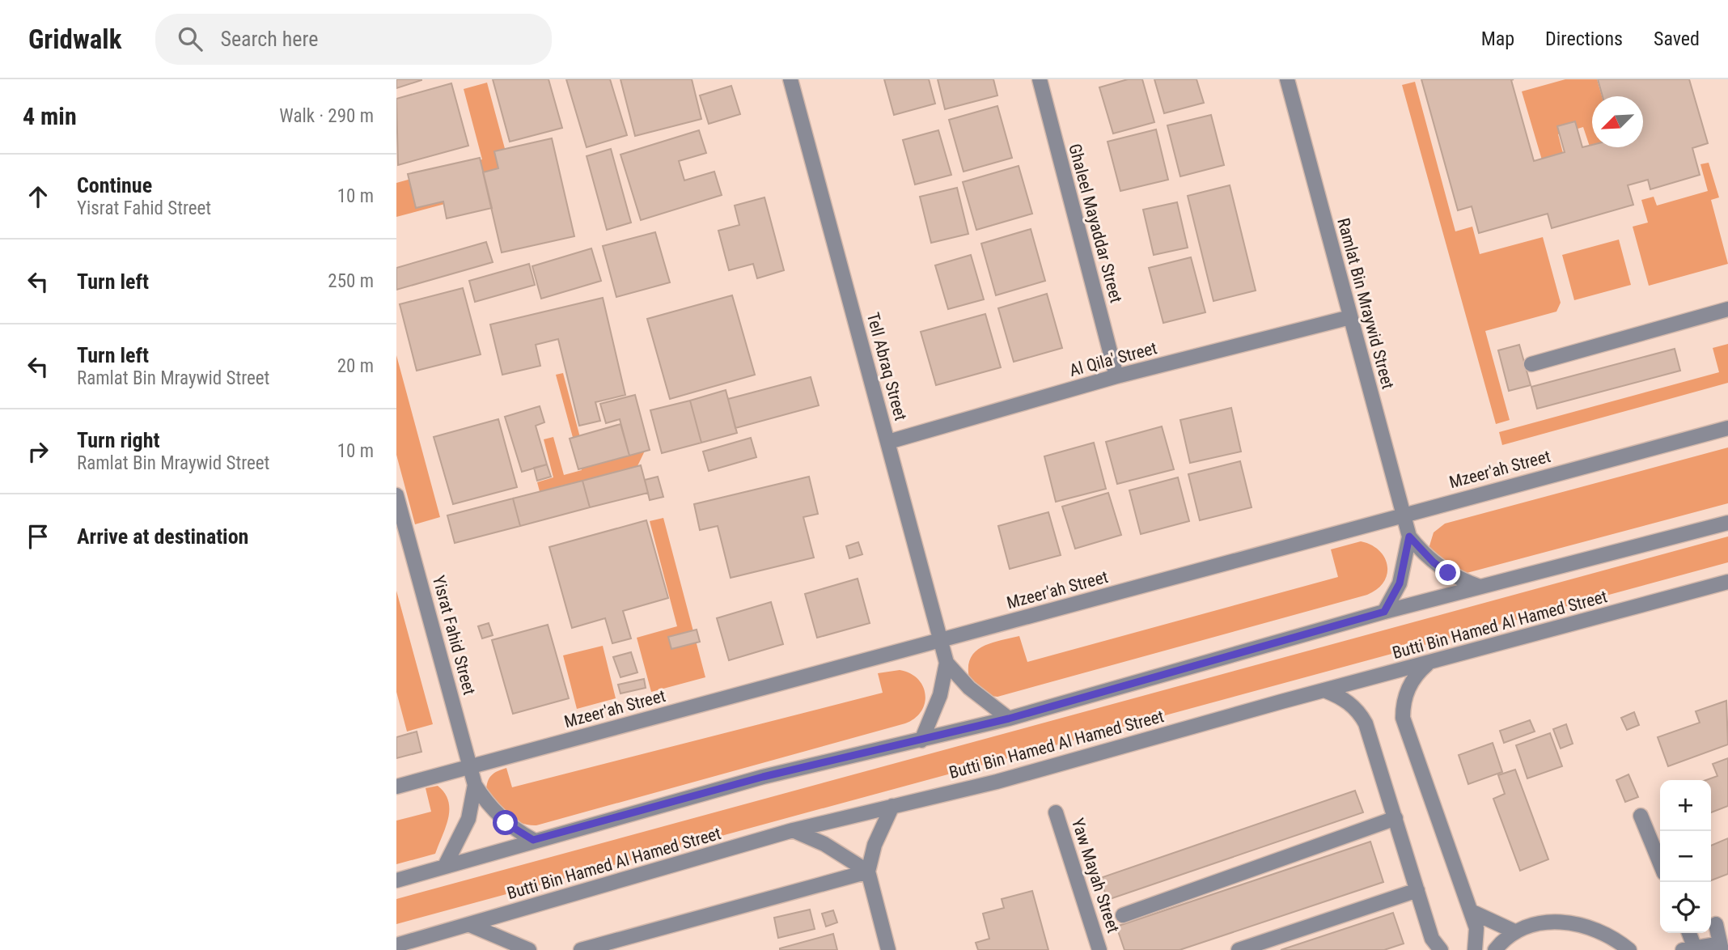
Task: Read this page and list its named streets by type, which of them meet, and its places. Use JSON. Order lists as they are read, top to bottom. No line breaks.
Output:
{"streets":{"street":["Ghaleel Mayaddar Street","Ramlat Bin Mraywid Street","Al Qila' Street","Tell Abraq Street","Mzeer'ah Street","Butti Bin Hamed Al Hamed Street","Yisrat Fahid Street","Yaw Mayah Street"]},"crossings":[["Ghaleel Mayaddar Street","Al Qila' Street"],["Ramlat Bin Mraywid Street","Al Qila' Street"],["Ramlat Bin Mraywid Street","Mzeer'ah Street"],["Al Qila' Street","Tell Abraq Street"],["Tell Abraq Street","Mzeer'ah Street"],["Mzeer'ah Street","Yisrat Fahid Street"]],"north":"bottom left","page":{"header":"Gridwalk","search":"Search here","nav":["Map","Directions","Saved"],"heading":["4 min","Walk · 290 m"],"list":[["Continue","Yisrat Fahid Street","10 m"],["Turn left","250 m"],["Turn left","Ramlat Bin Mraywid Street","20 m"],["Turn right","Ramlat Bin Mraywid Street","10 m"],"Arrive at destination"],"map_buttons":["+","−"]}}
